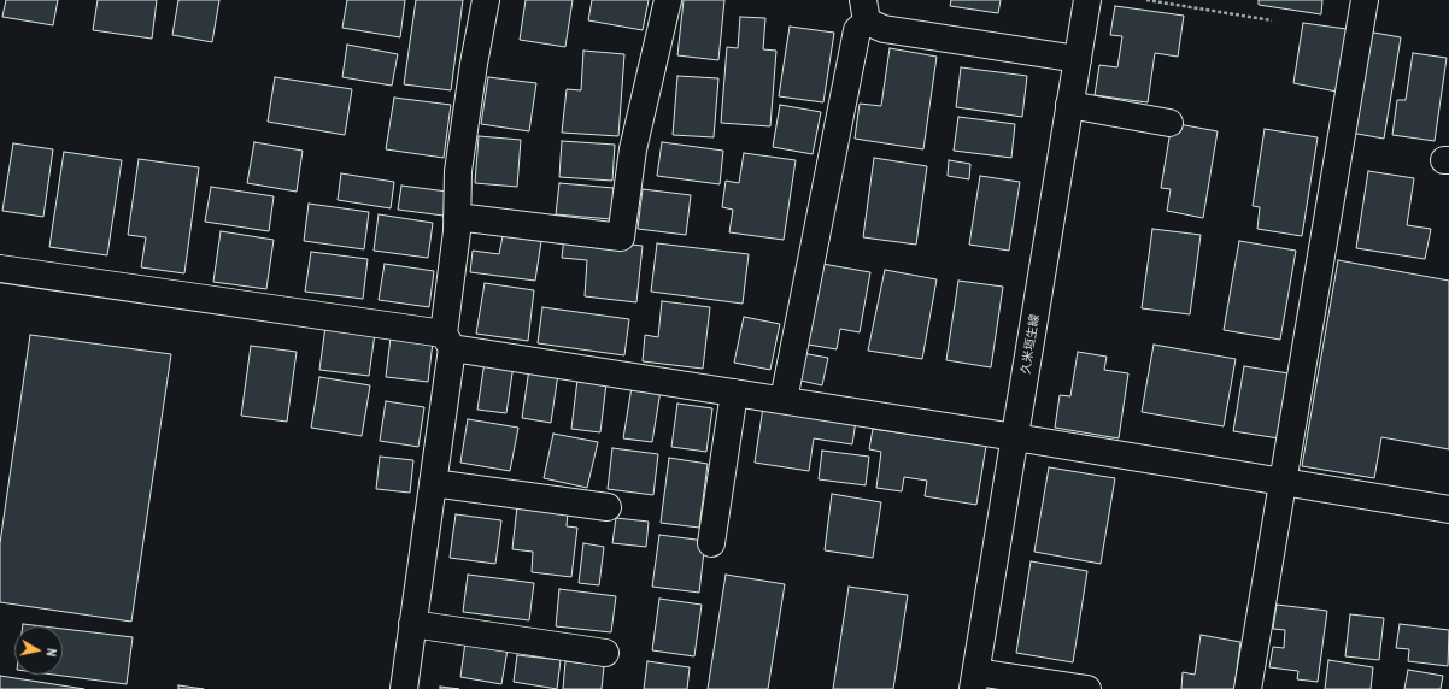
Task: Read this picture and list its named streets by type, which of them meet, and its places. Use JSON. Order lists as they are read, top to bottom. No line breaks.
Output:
{"streets":{"street":["久米垣生線"]},"north":"right"}
